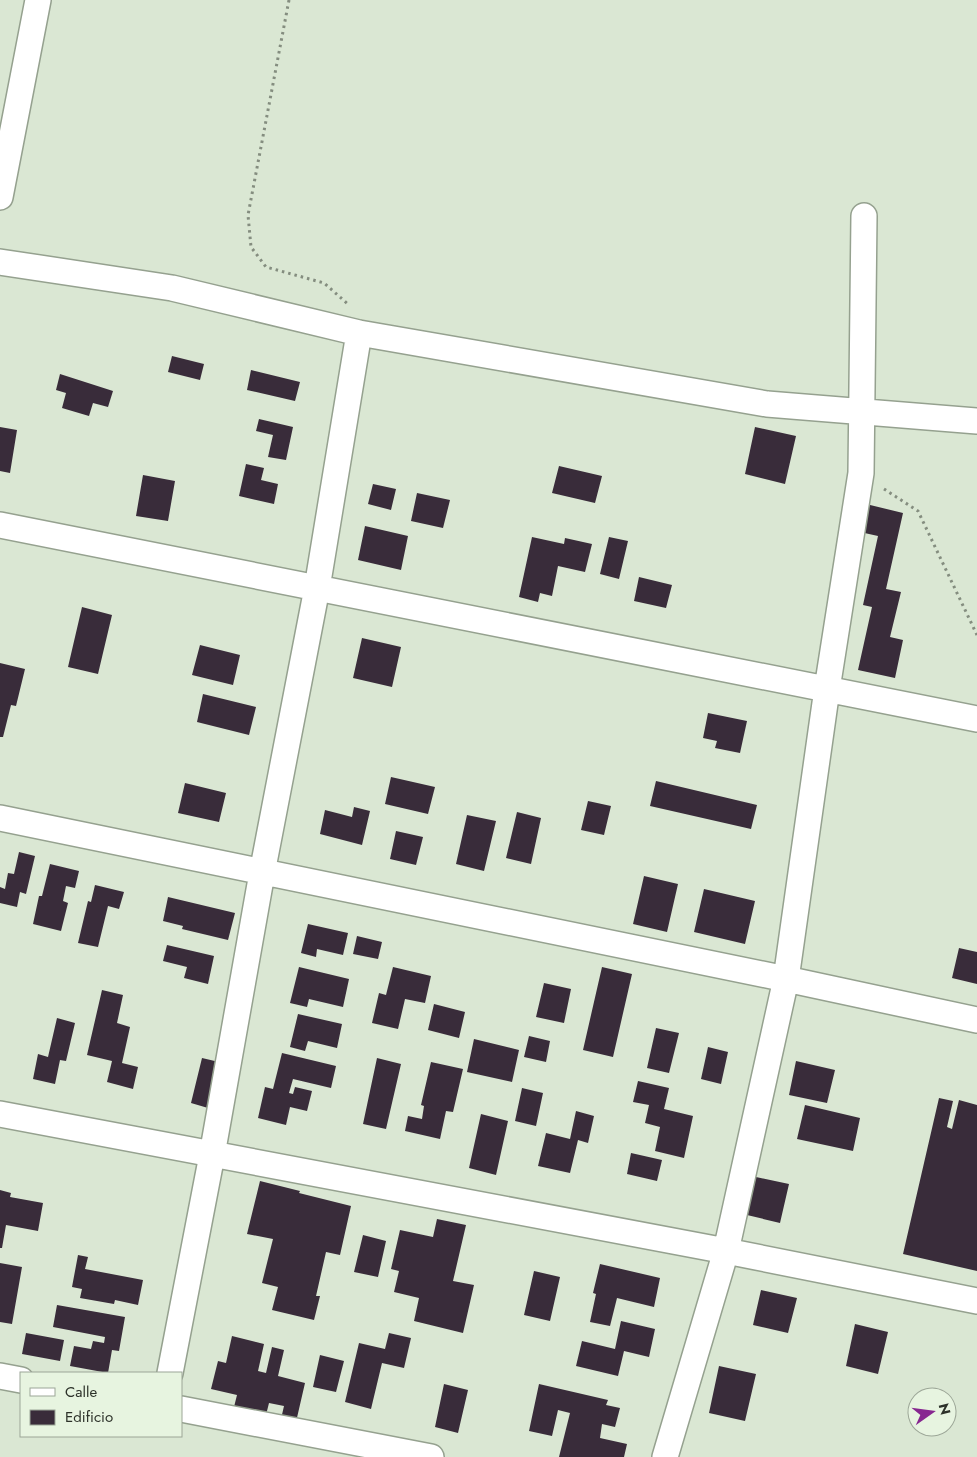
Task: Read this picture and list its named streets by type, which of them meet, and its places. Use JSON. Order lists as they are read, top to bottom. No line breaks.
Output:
{"legend":["Calle","Edificio"],"north":"right"}
